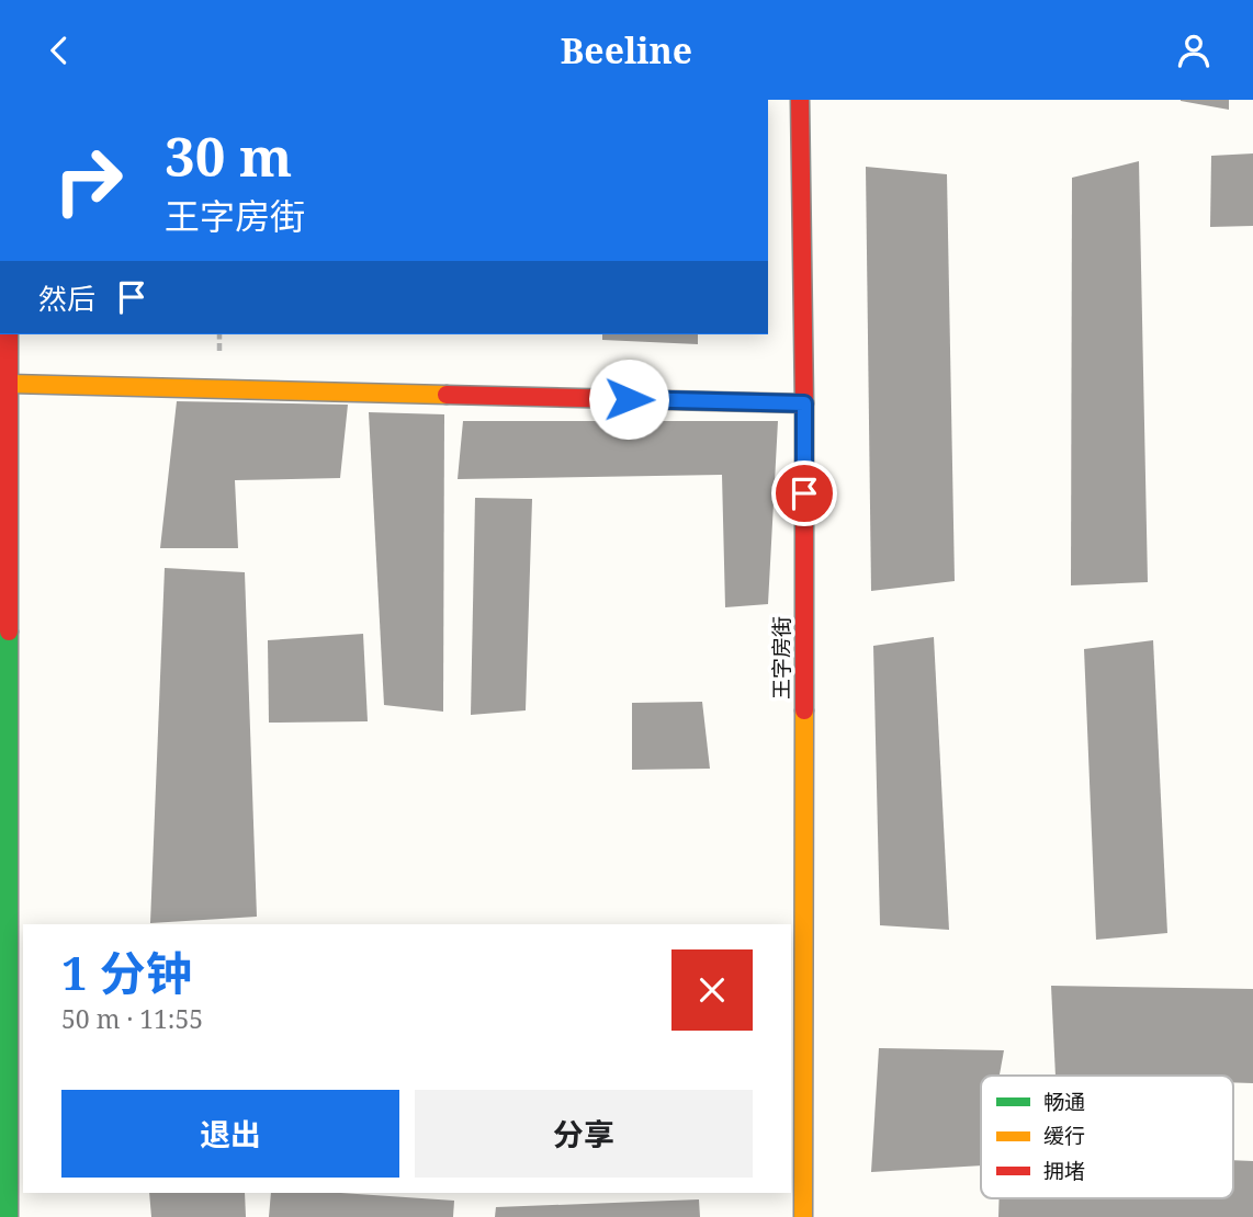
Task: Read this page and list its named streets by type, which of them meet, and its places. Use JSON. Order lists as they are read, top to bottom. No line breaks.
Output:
{"streets":{"street":["王字房街"]},"legend":["畅通","缓行","拥堵"],"page":{"header":"Beeline","turn":["30 m","王字房街"],"then":"然后","heading":["1 分钟","50 m · 11:55"],"buttons":["退出","分享"]}}
